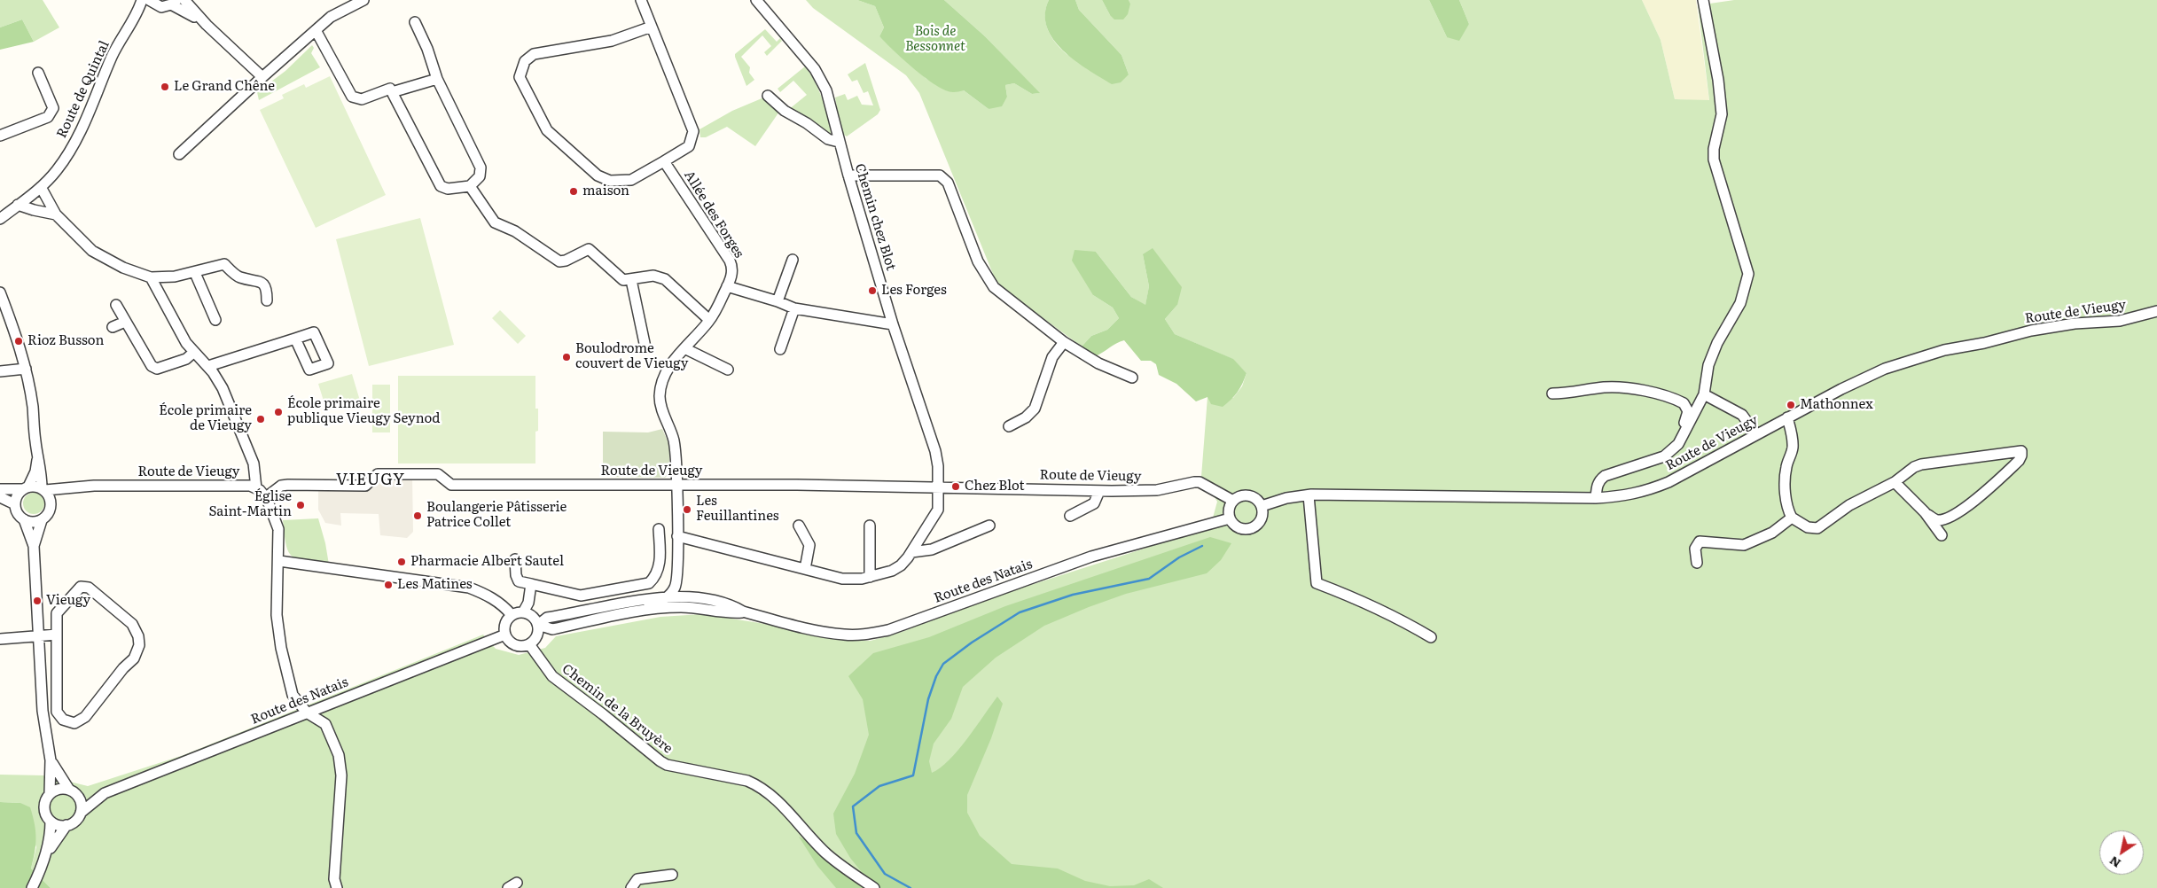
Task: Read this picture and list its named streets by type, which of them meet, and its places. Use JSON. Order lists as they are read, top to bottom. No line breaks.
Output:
{"streets":{"street":["Route de Quintal","Allée des Forges","Chemin chez Blot","Route de Vieugy","Route des Natais","Chemin de la Bruyère"]},"crossings":[["Allée des Forges","Chemin chez Blot"],["Allée des Forges","Route de Vieugy"],["Allée des Forges","Route des Natais"],["Chemin chez Blot","Route de Vieugy"],["Route de Vieugy","Route des Natais"],["Route des Natais","Chemin de la Bruyère"]],"districts":["VIEUGY"],"parks":["Bois de Bessonnet"],"places":["Le Grand Chêne","maison","Les Forges","Rioz Busson","Boulodrome couvert de Vieugy","Mathonnex","École primaire publique Vieugy Seynod","École primaire de Vieugy","Chez Blot","Église Saint-Martin","Les Feuillantines","Boulangerie Pâtisserie Patrice Collet","Pharmacie Albert Sautel","Les Matines","Vieugy"],"north":"bottom left"}
